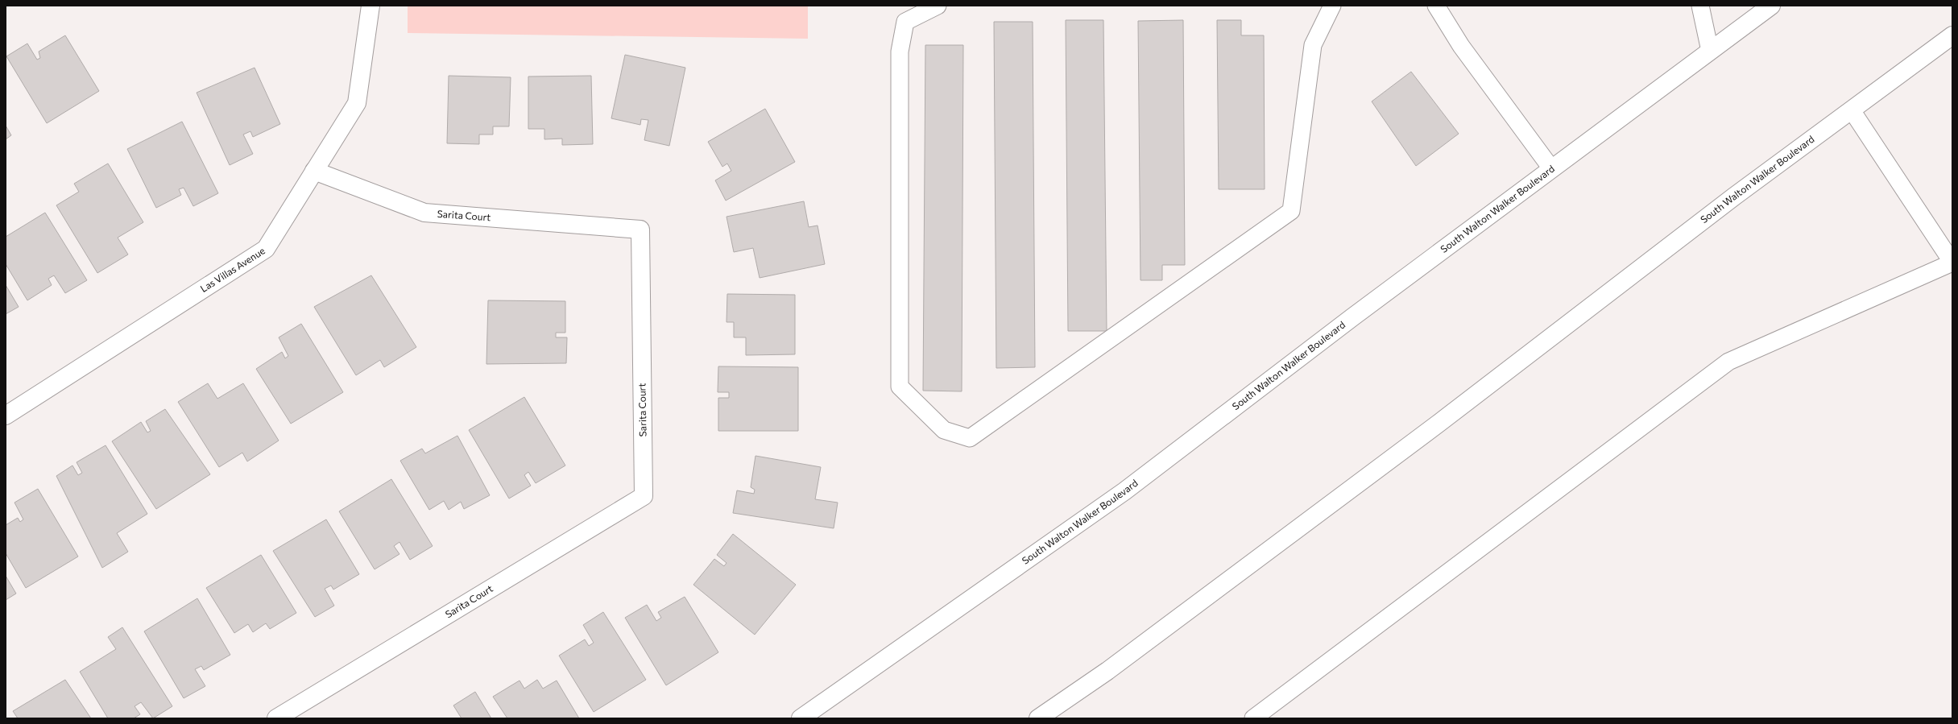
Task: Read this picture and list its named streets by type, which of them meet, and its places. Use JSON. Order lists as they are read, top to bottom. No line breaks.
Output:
{"streets":{"main road":["South Walton Walker Boulevard","Sarita Court","Las Villas Avenue"]},"crossings":[["Sarita Court","Las Villas Avenue"]]}
